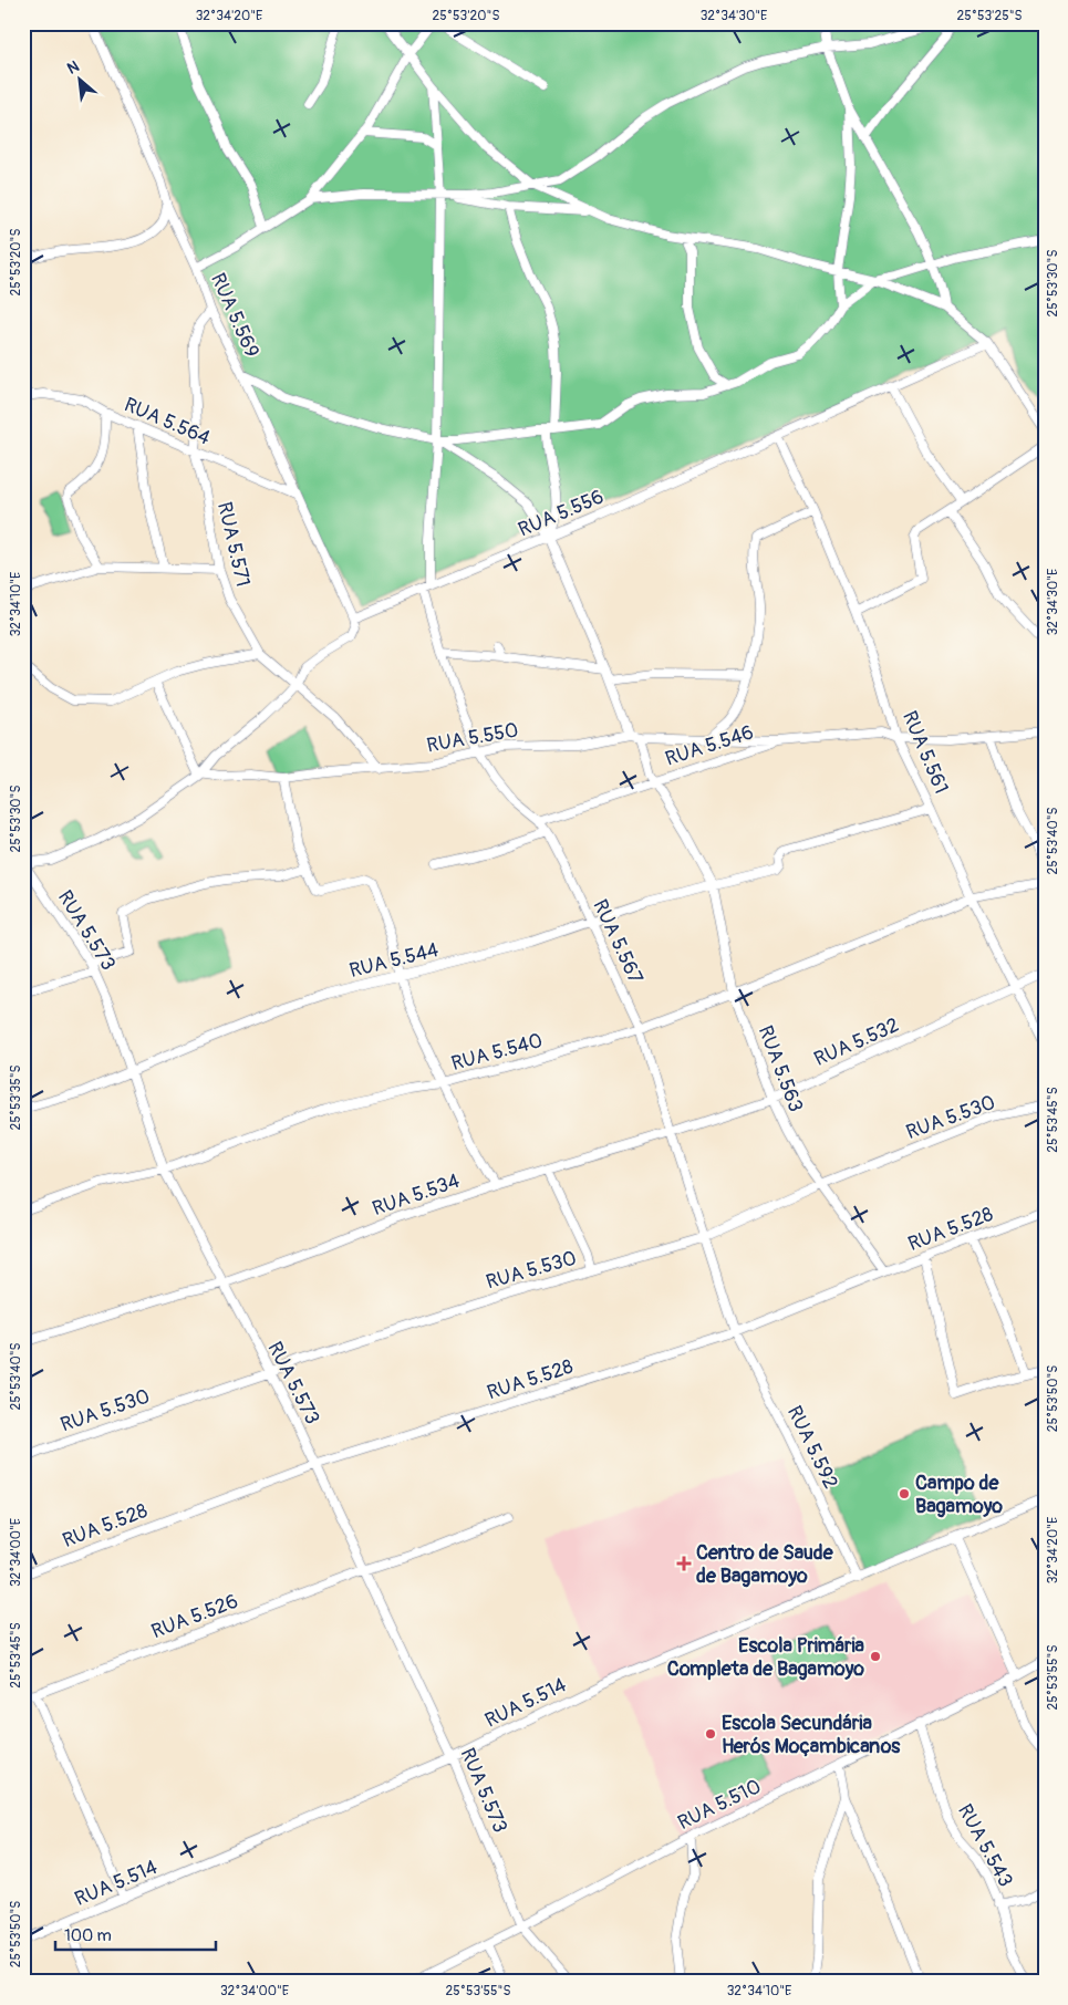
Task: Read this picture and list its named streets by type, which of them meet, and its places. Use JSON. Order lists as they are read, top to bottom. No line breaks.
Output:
{"streets":{"street":["RUA 5.569","RUA 5.564","RUA 5.556","RUA 5.571","RUA 5.550","RUA 5.546","RUA 5.561","RUA 5.573","RUA 5.567","RUA 5.544","RUA 5.532","RUA 5.540","RUA 5.563","RUA 5.530","RUA 5.534","RUA 5.528","RUA 5.592","RUA 5.526","RUA 5.514","RUA 5.510","RUA 5.543"]},"crossings":[["RUA 5.569","RUA 5.564"],["RUA 5.569","RUA 5.556"],["RUA 5.569","RUA 5.571"],["RUA 5.564","RUA 5.571"],["RUA 5.556","RUA 5.561"],["RUA 5.556","RUA 5.567"],["RUA 5.571","RUA 5.550"],["RUA 5.550","RUA 5.546"],["RUA 5.550","RUA 5.567"],["RUA 5.550","RUA 5.563"],["RUA 5.546","RUA 5.561"],["RUA 5.546","RUA 5.567"],["RUA 5.546","RUA 5.563"],["RUA 5.561","RUA 5.544"],["RUA 5.561","RUA 5.532"],["RUA 5.561","RUA 5.540"],["RUA 5.573","RUA 5.544"],["RUA 5.573","RUA 5.540"],["RUA 5.573","RUA 5.530"],["RUA 5.573","RUA 5.534"],["RUA 5.573","RUA 5.528"],["RUA 5.573","RUA 5.526"],["RUA 5.573","RUA 5.514"],["RUA 5.573","RUA 5.510"],["RUA 5.567","RUA 5.544"],["RUA 5.567","RUA 5.532"],["RUA 5.567","RUA 5.540"],["RUA 5.567","RUA 5.530"],["RUA 5.567","RUA 5.528"],["RUA 5.567","RUA 5.592"],["RUA 5.544","RUA 5.563"],["RUA 5.532","RUA 5.563"],["RUA 5.532","RUA 5.534"],["RUA 5.540","RUA 5.563"],["RUA 5.563","RUA 5.530"],["RUA 5.563","RUA 5.528"],["RUA 5.528","RUA 5.592"],["RUA 5.592","RUA 5.514"],["RUA 5.510","RUA 5.543"]],"places":{"other":["Campo de Bagamoyo","Escola Primária Completa de Bagamoyo","Escola Secundária Herós Moçambicanos"],"health":["Centro de Saude de Bagamoyo"]},"scale_bar":"100 m","north":"top left","coordinates":["32°34'20\"E","25°53'20\"S","32°34'30\"E","25°53'25\"S","25°53'30\"S","32°34'10\"E","25°53'40\"S","25°53'35\"S","25°53'45\"S","25°53'50\"S","32°34'00\"E","25°53'55\"S"]}
